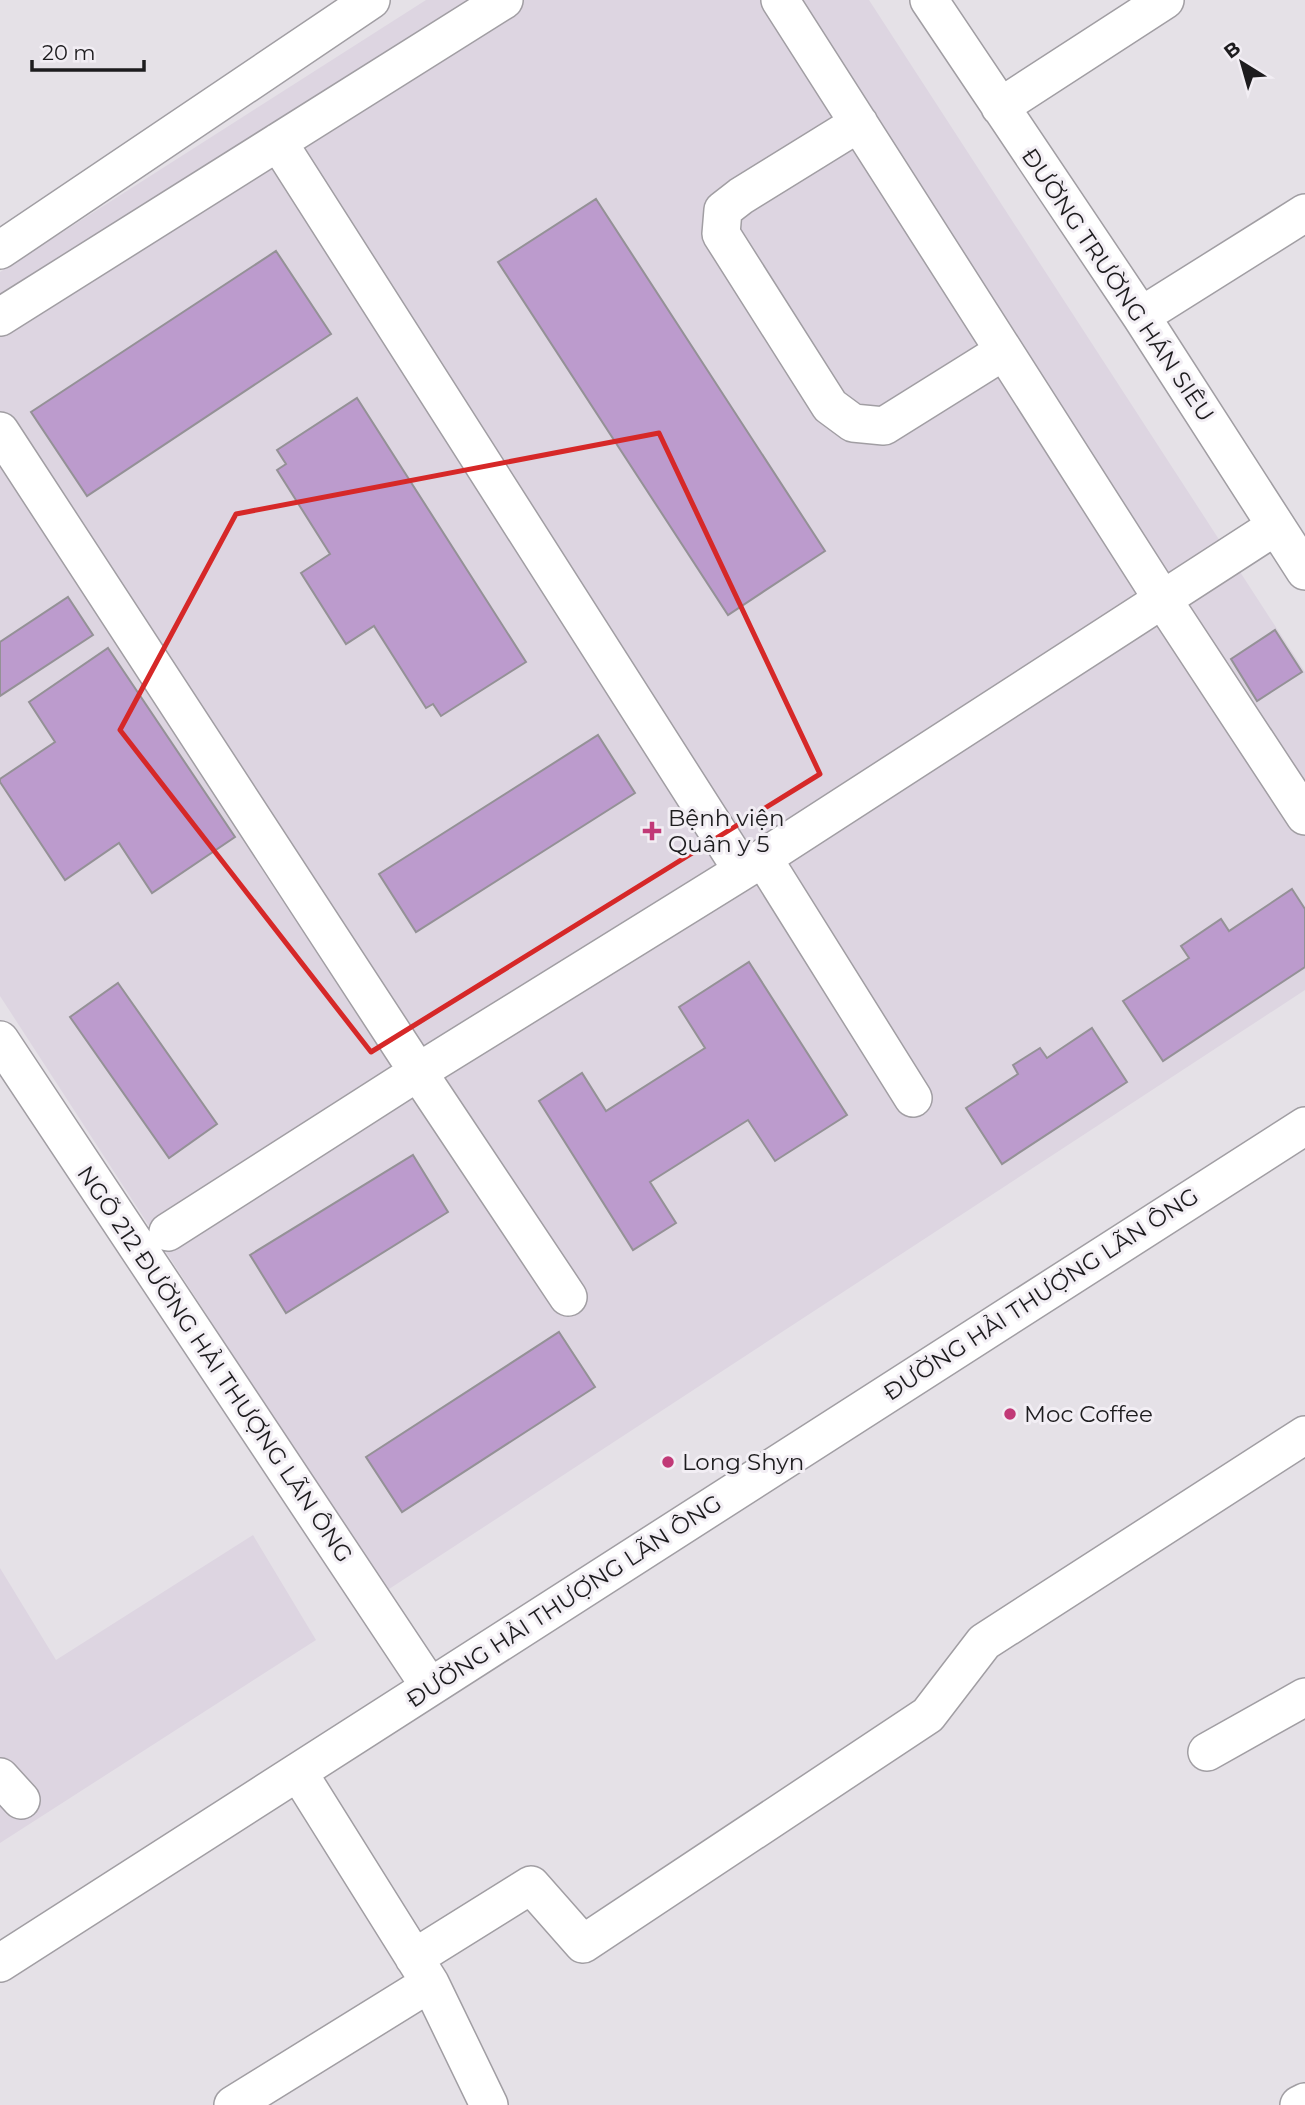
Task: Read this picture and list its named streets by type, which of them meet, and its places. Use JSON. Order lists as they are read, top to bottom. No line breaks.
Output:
{"streets":{"street":["ĐƯỜNG TRƯỜNG HÁN SIÊU","ĐƯỜNG HẢI THƯỢNG LÃN ÔNG","NGÕ 212 ĐƯỜNG HẢI THƯỢNG LÃN ÔNG"]},"crossings":[["ĐƯỜNG HẢI THƯỢNG LÃN ÔNG","NGÕ 212 ĐƯỜNG HẢI THƯỢNG LÃN ÔNG"]],"places":{"health":["Bệnh viện Quân y 5"],"other":["Moc Coffee","Long Shyn"]},"scale_bar":"20 m","north":"top left"}
